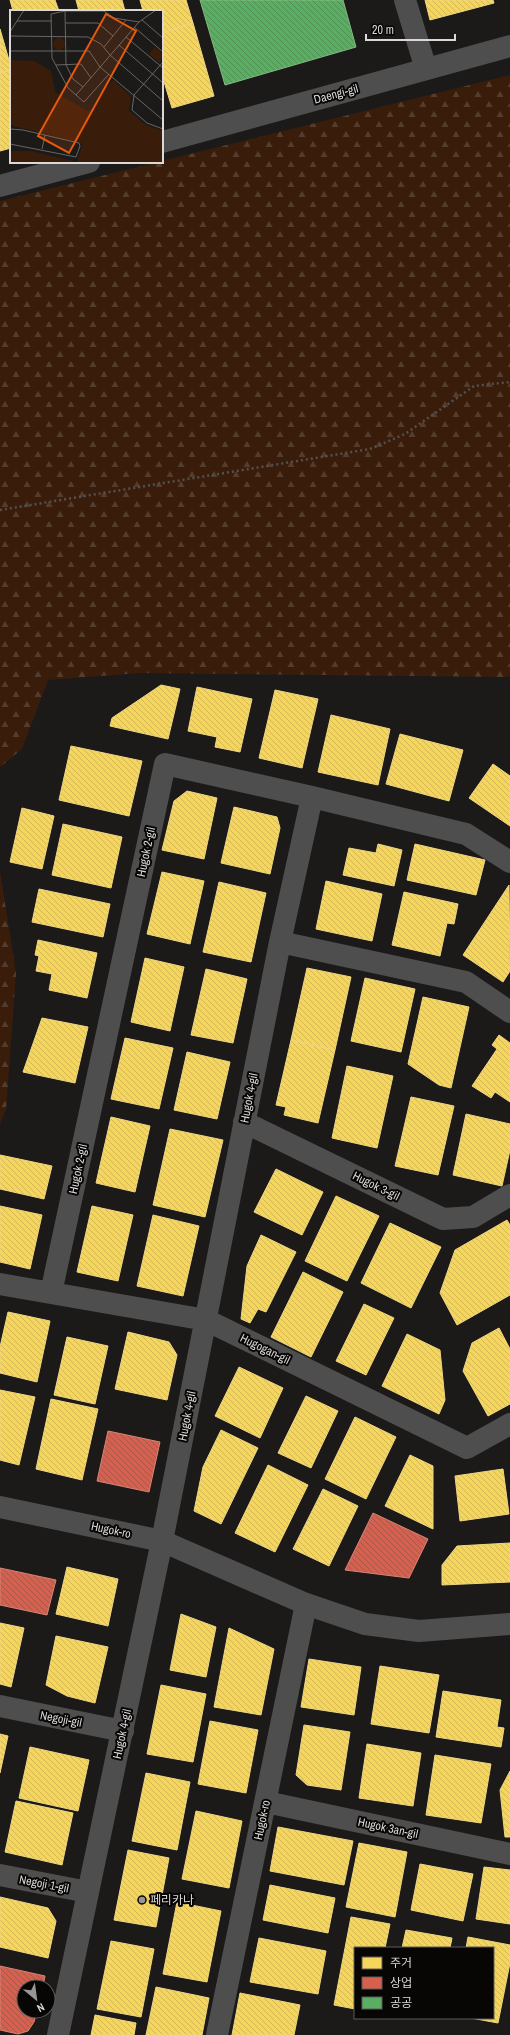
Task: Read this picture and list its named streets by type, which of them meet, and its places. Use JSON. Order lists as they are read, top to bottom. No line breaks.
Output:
{"streets":{"street":["Daengi-gil","Hugok 2-gil","Hugok 4-gil","Hugok 3-gil","Hugogan-gil","Hugok-ro","Negoji-gil","Hugok 3an-gil","Negoji 1-gil"]},"crossings":[["Hugok 2-gil","Hugok 4-gil"],["Hugok 2-gil","Hugogan-gil"],["Hugok 4-gil","Hugok 3-gil"],["Hugok 4-gil","Hugogan-gil"],["Hugok 4-gil","Hugok-ro"],["Hugok 4-gil","Negoji-gil"],["Hugok 4-gil","Negoji 1-gil"],["Hugok-ro","Hugok 3an-gil"]],"places":["페리카나"],"legend":["주거","상업","공공"],"scale_bar":"20 m","north":"bottom right"}
